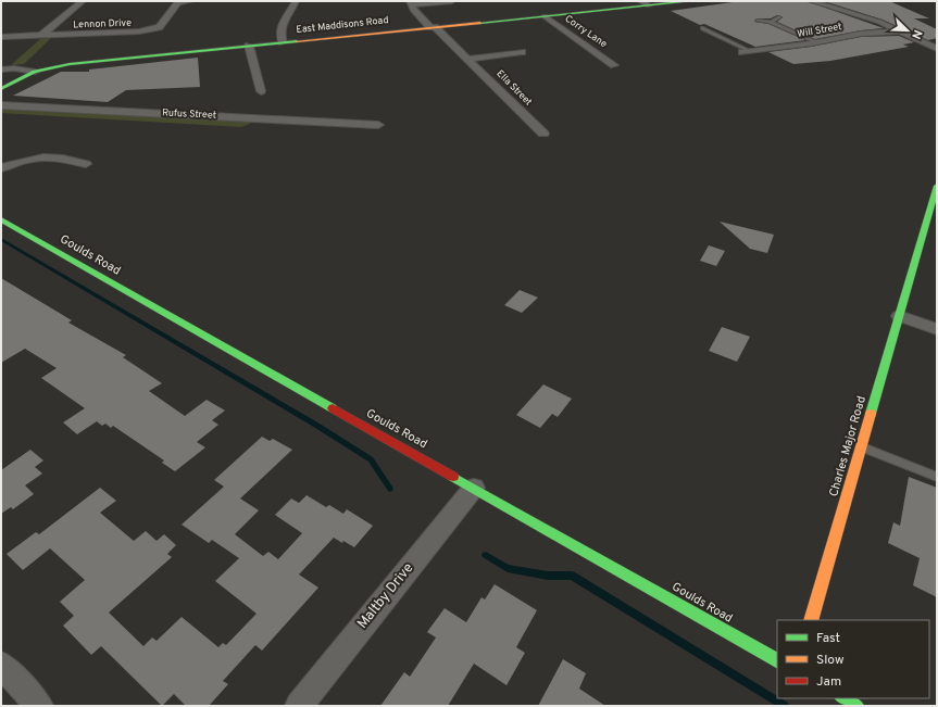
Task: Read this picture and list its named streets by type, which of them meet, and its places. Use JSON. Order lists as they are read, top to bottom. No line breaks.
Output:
{"streets":{"street":["Lennon Drive","East Maddisons Road","Will Street","Corry Lane","Ella Street","Rufus Street","Goulds Road","Charles Major Road","Maltby Drive"]},"crossings":[["East Maddisons Road","Corry Lane"],["East Maddisons Road","Ella Street"],["Goulds Road","Maltby Drive"]],"legend":["Fast","Slow","Jam"],"north":"bottom right"}
